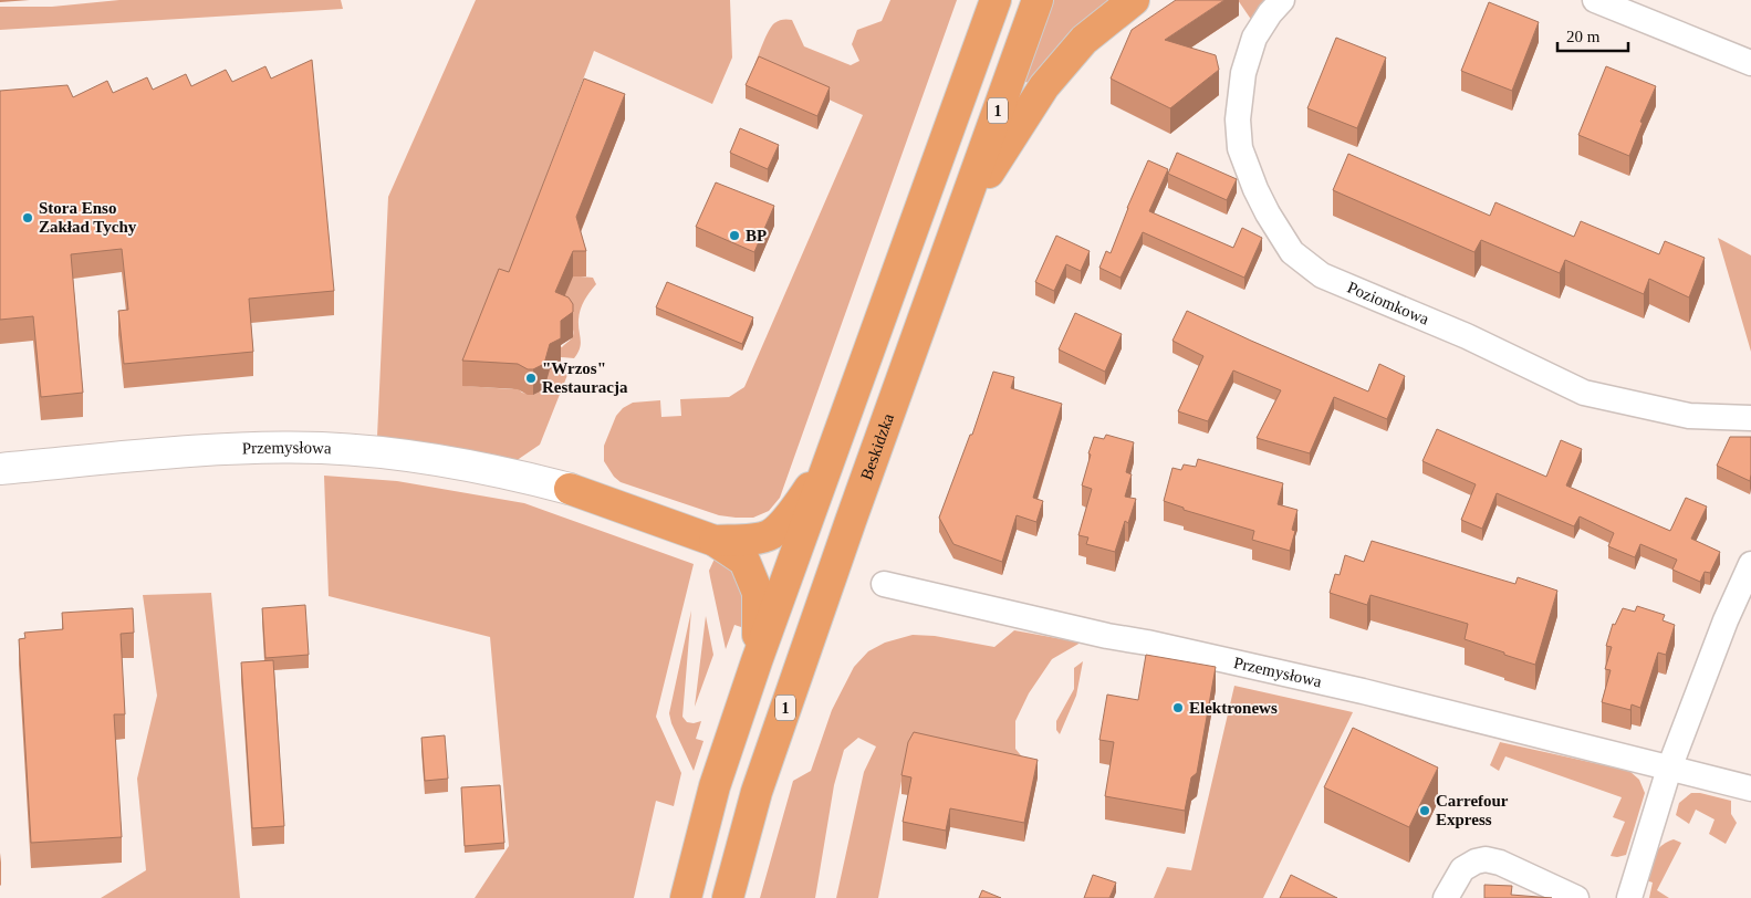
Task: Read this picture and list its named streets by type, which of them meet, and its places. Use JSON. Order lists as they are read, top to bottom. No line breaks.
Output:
{"streets":{"main road":["1","Beskidzka"],"street":["Poziomkowa","Przemysłowa"]},"places":["Stora Enso Zakład Tychy","BP","\"Wrzos\" Restauracja","Elektronews","Carrefour Express"],"scale_bar":"20 m"}
